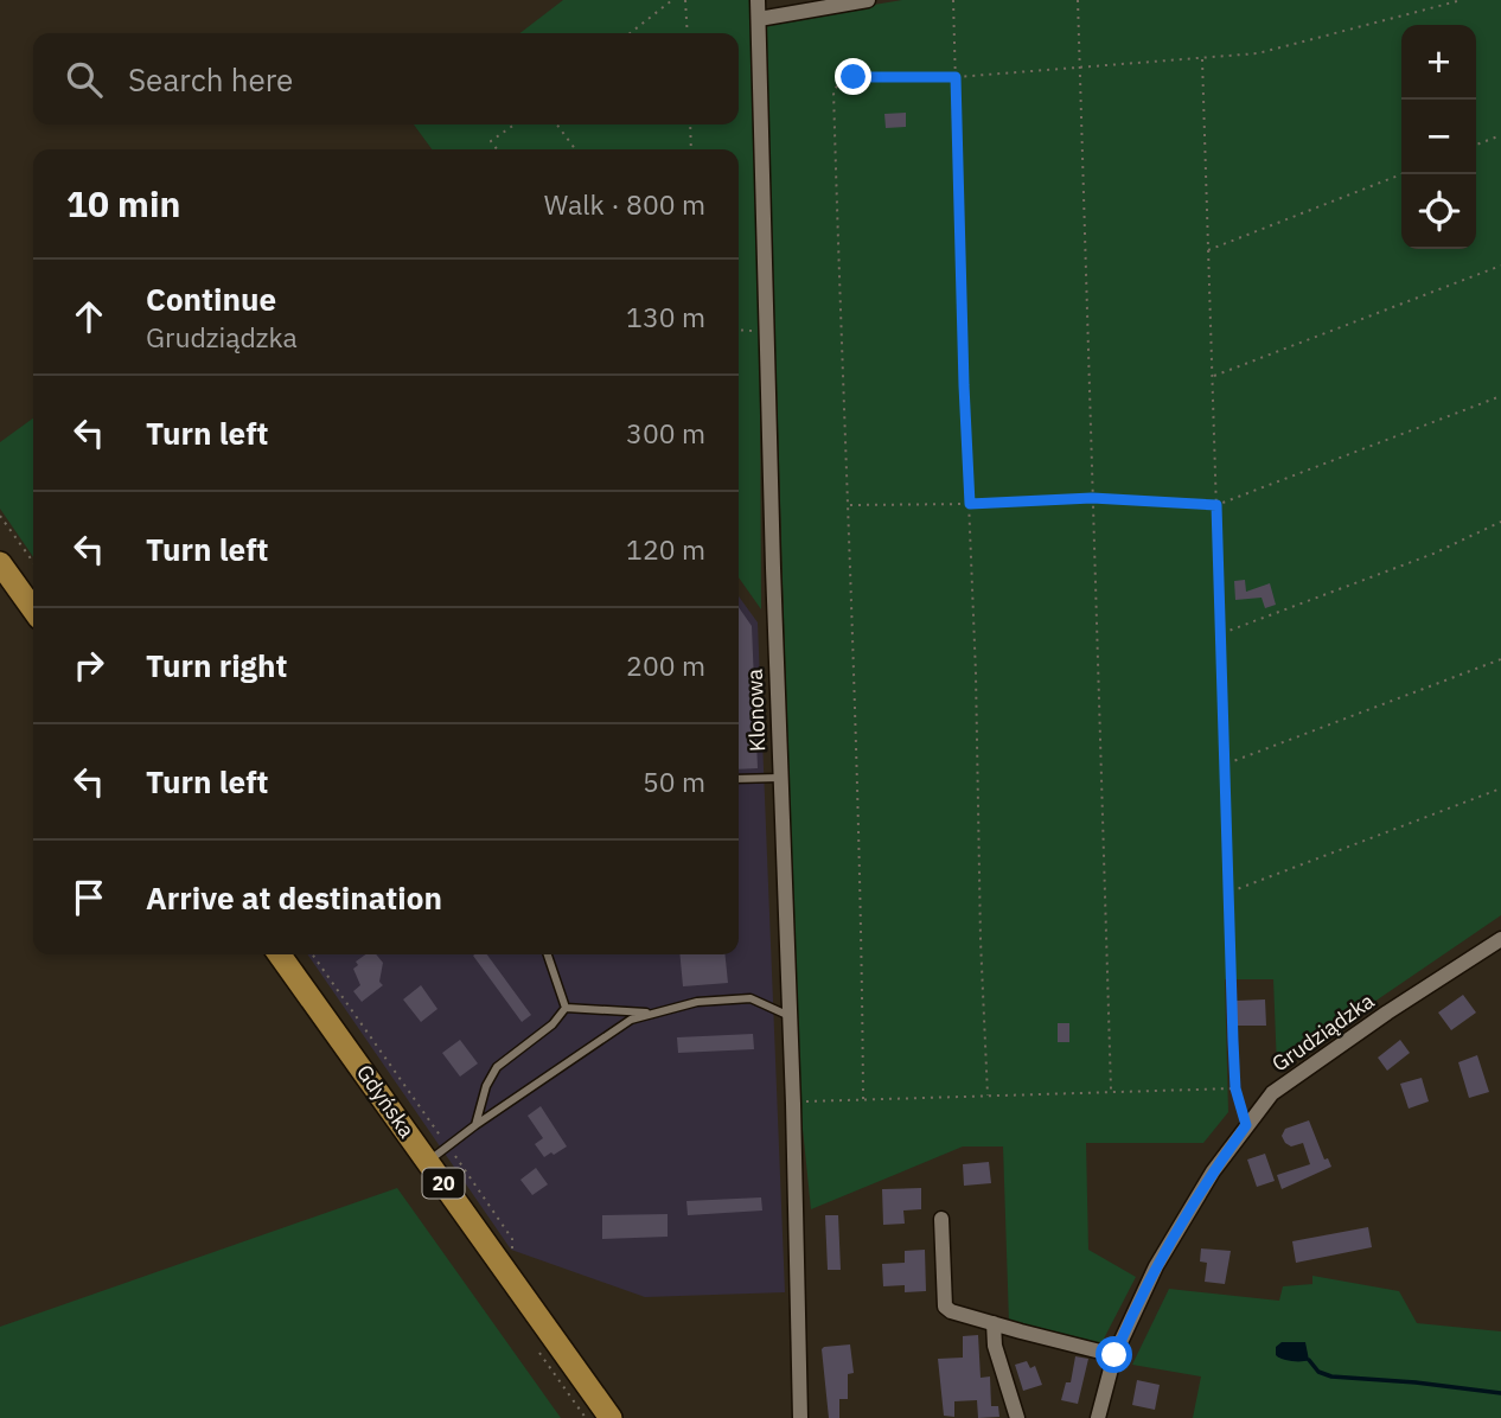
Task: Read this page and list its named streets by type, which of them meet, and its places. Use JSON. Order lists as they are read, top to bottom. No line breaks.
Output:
{"streets":{"main road":["Gdyńska","20"],"street":["Klonowa","Grudziądzka"]},"page":{"map_buttons":["+","−"],"search":"Search here","heading":["10 min","Walk · 800 m"],"list":[["Continue","Grudziądzka","130 m"],["Turn left","300 m"],["Turn left","120 m"],["Turn right","200 m"],["Turn left","50 m"],"Arrive at destination"]}}
